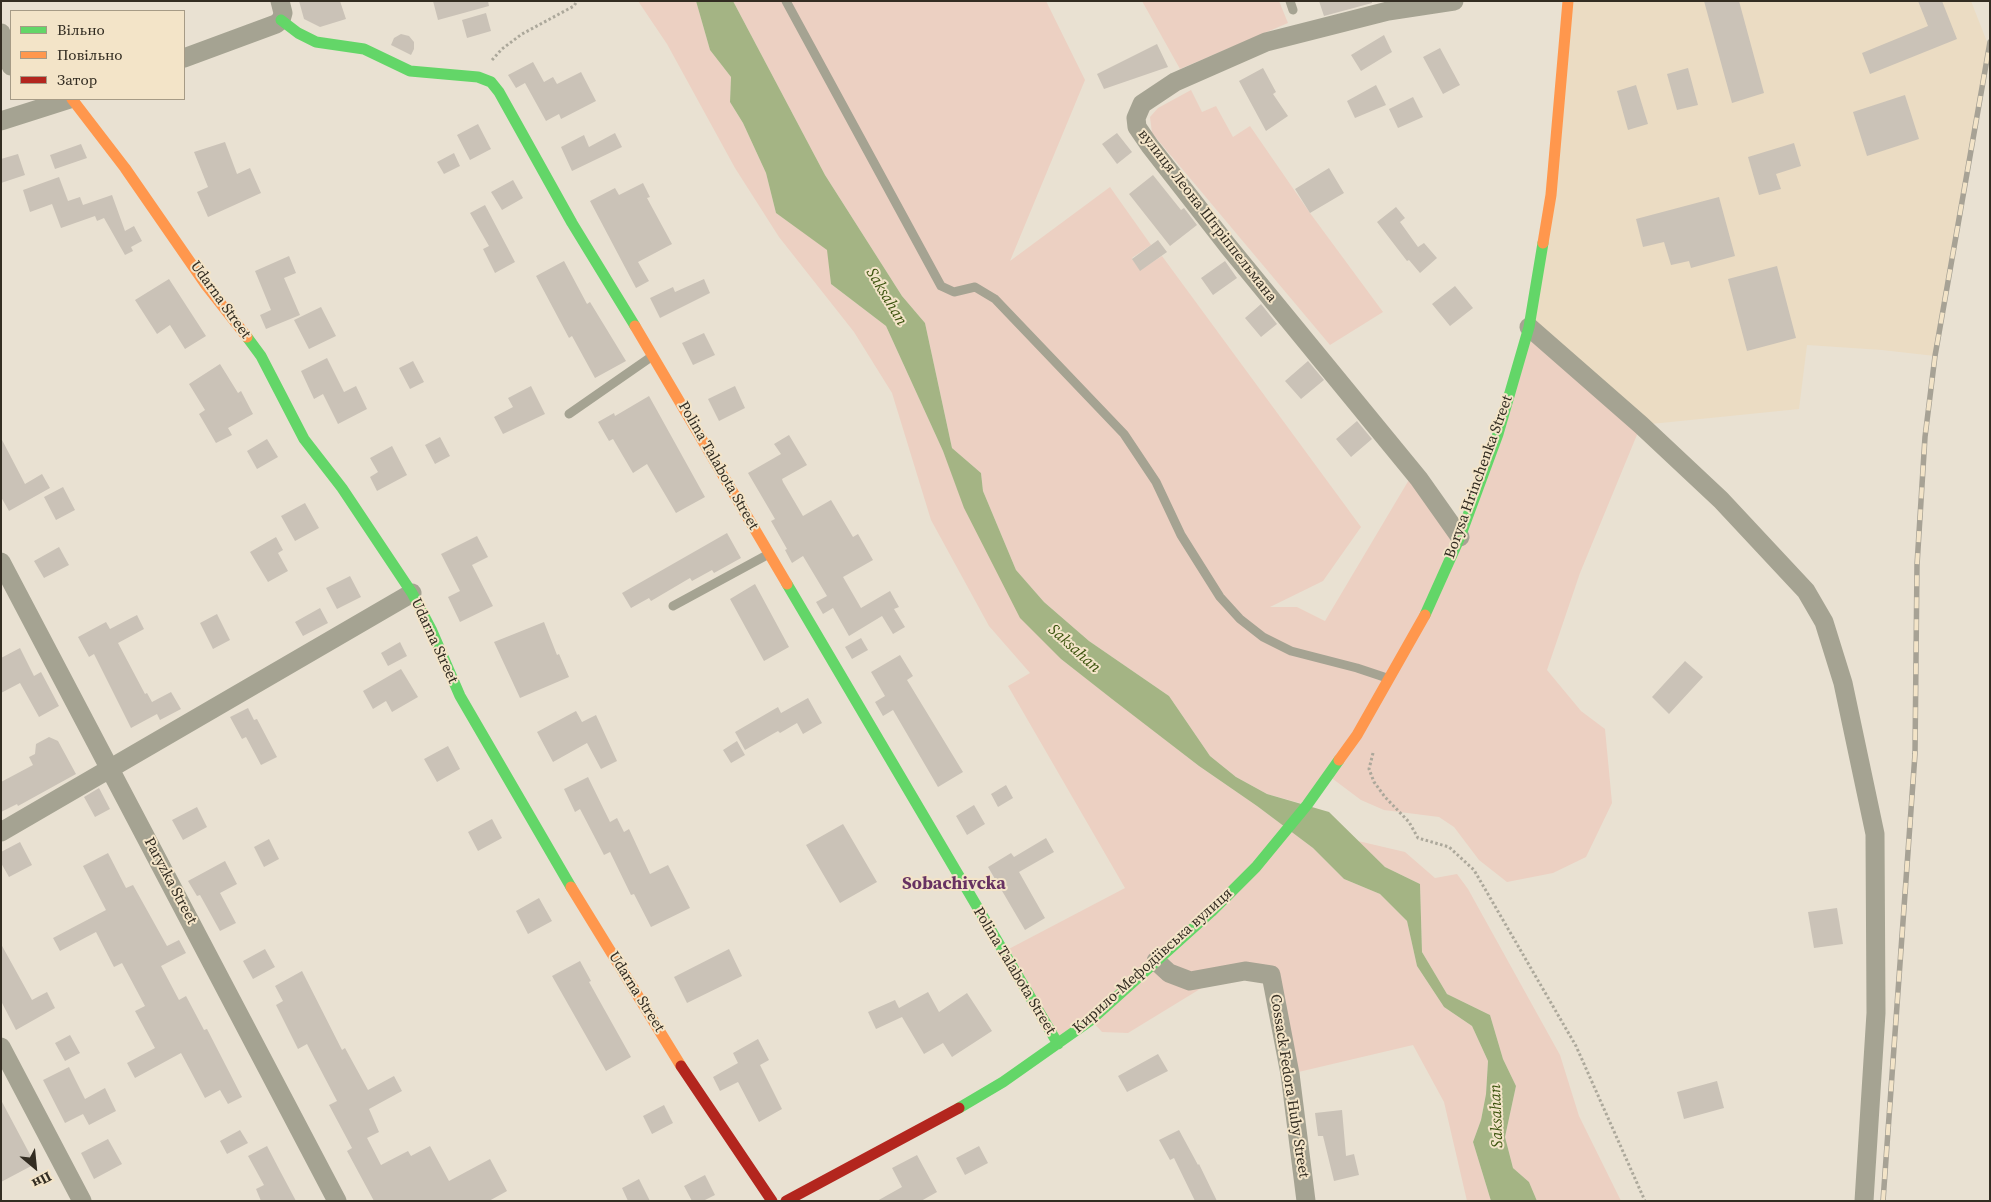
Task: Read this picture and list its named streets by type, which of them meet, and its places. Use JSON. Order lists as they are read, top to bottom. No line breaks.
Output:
{"streets":{"street":["вулиця Леона Штріппельмана","Udarna Street","Polina Talabota Street","Borysa Hrinchenka Street","Paryzka Street","Кирило-Мефодіївська вулиця","Cossack Fedora Huby Street"]},"crossings":[["вулиця Леона Штріппельмана","Borysa Hrinchenka Street"],["Polina Talabota Street","Кирило-Мефодіївська вулиця"],["Borysa Hrinchenka Street","Кирило-Мефодіївська вулиця"],["Кирило-Мефодіївська вулиця","Cossack Fedora Huby Street"]],"districts":["Sobachivcka"],"water":["Saksahan"],"legend":["Вільно","Повільно","Затор"],"north":"bottom right"}
